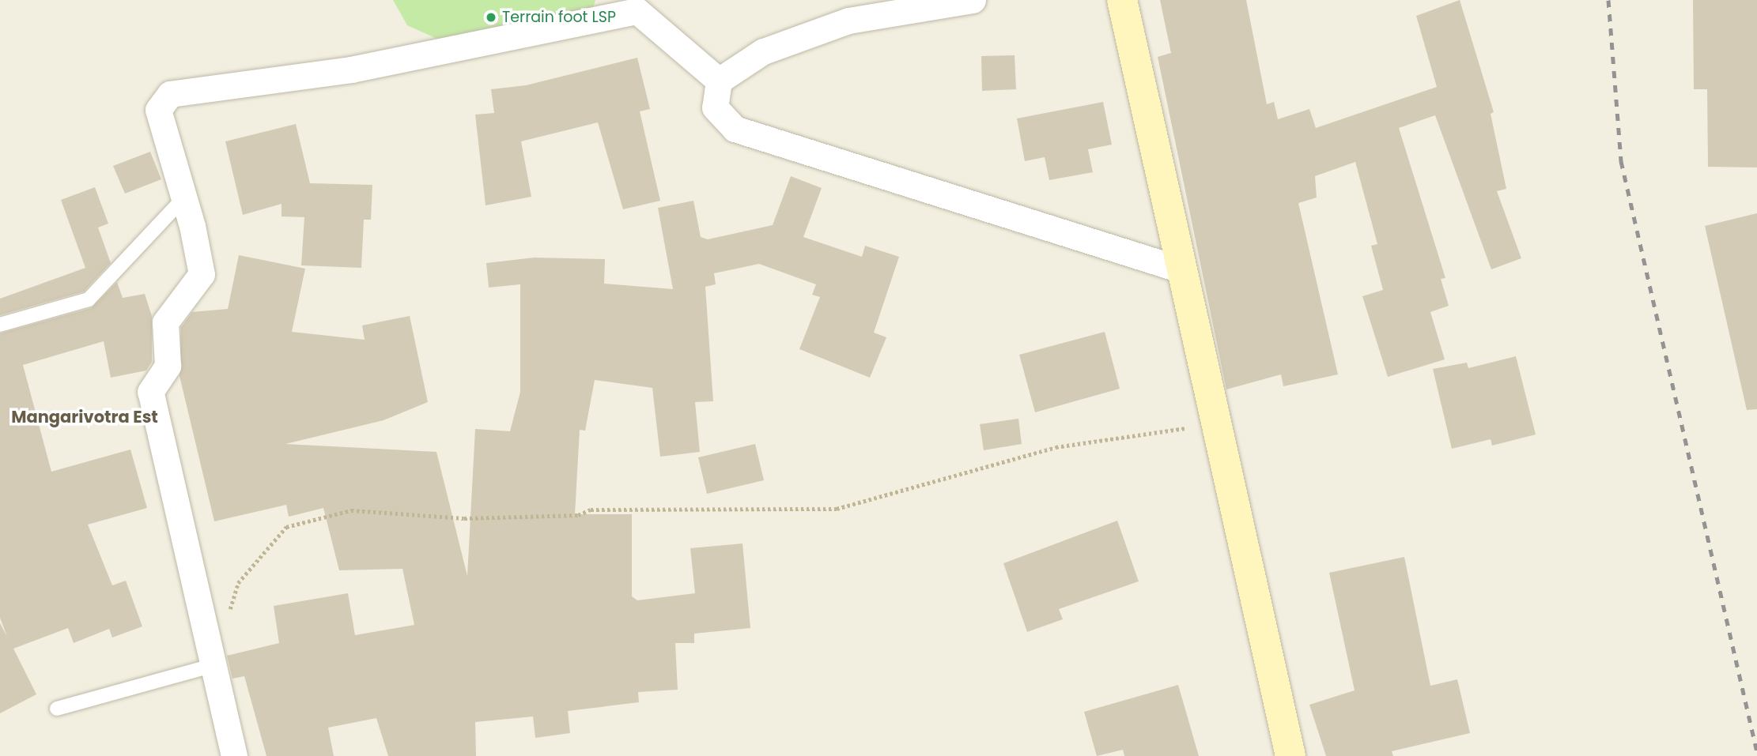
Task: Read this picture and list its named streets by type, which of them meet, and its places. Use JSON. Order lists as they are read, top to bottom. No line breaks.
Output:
{"districts":["Mangarivotra Est"],"places":["Terrain foot LSP"]}
